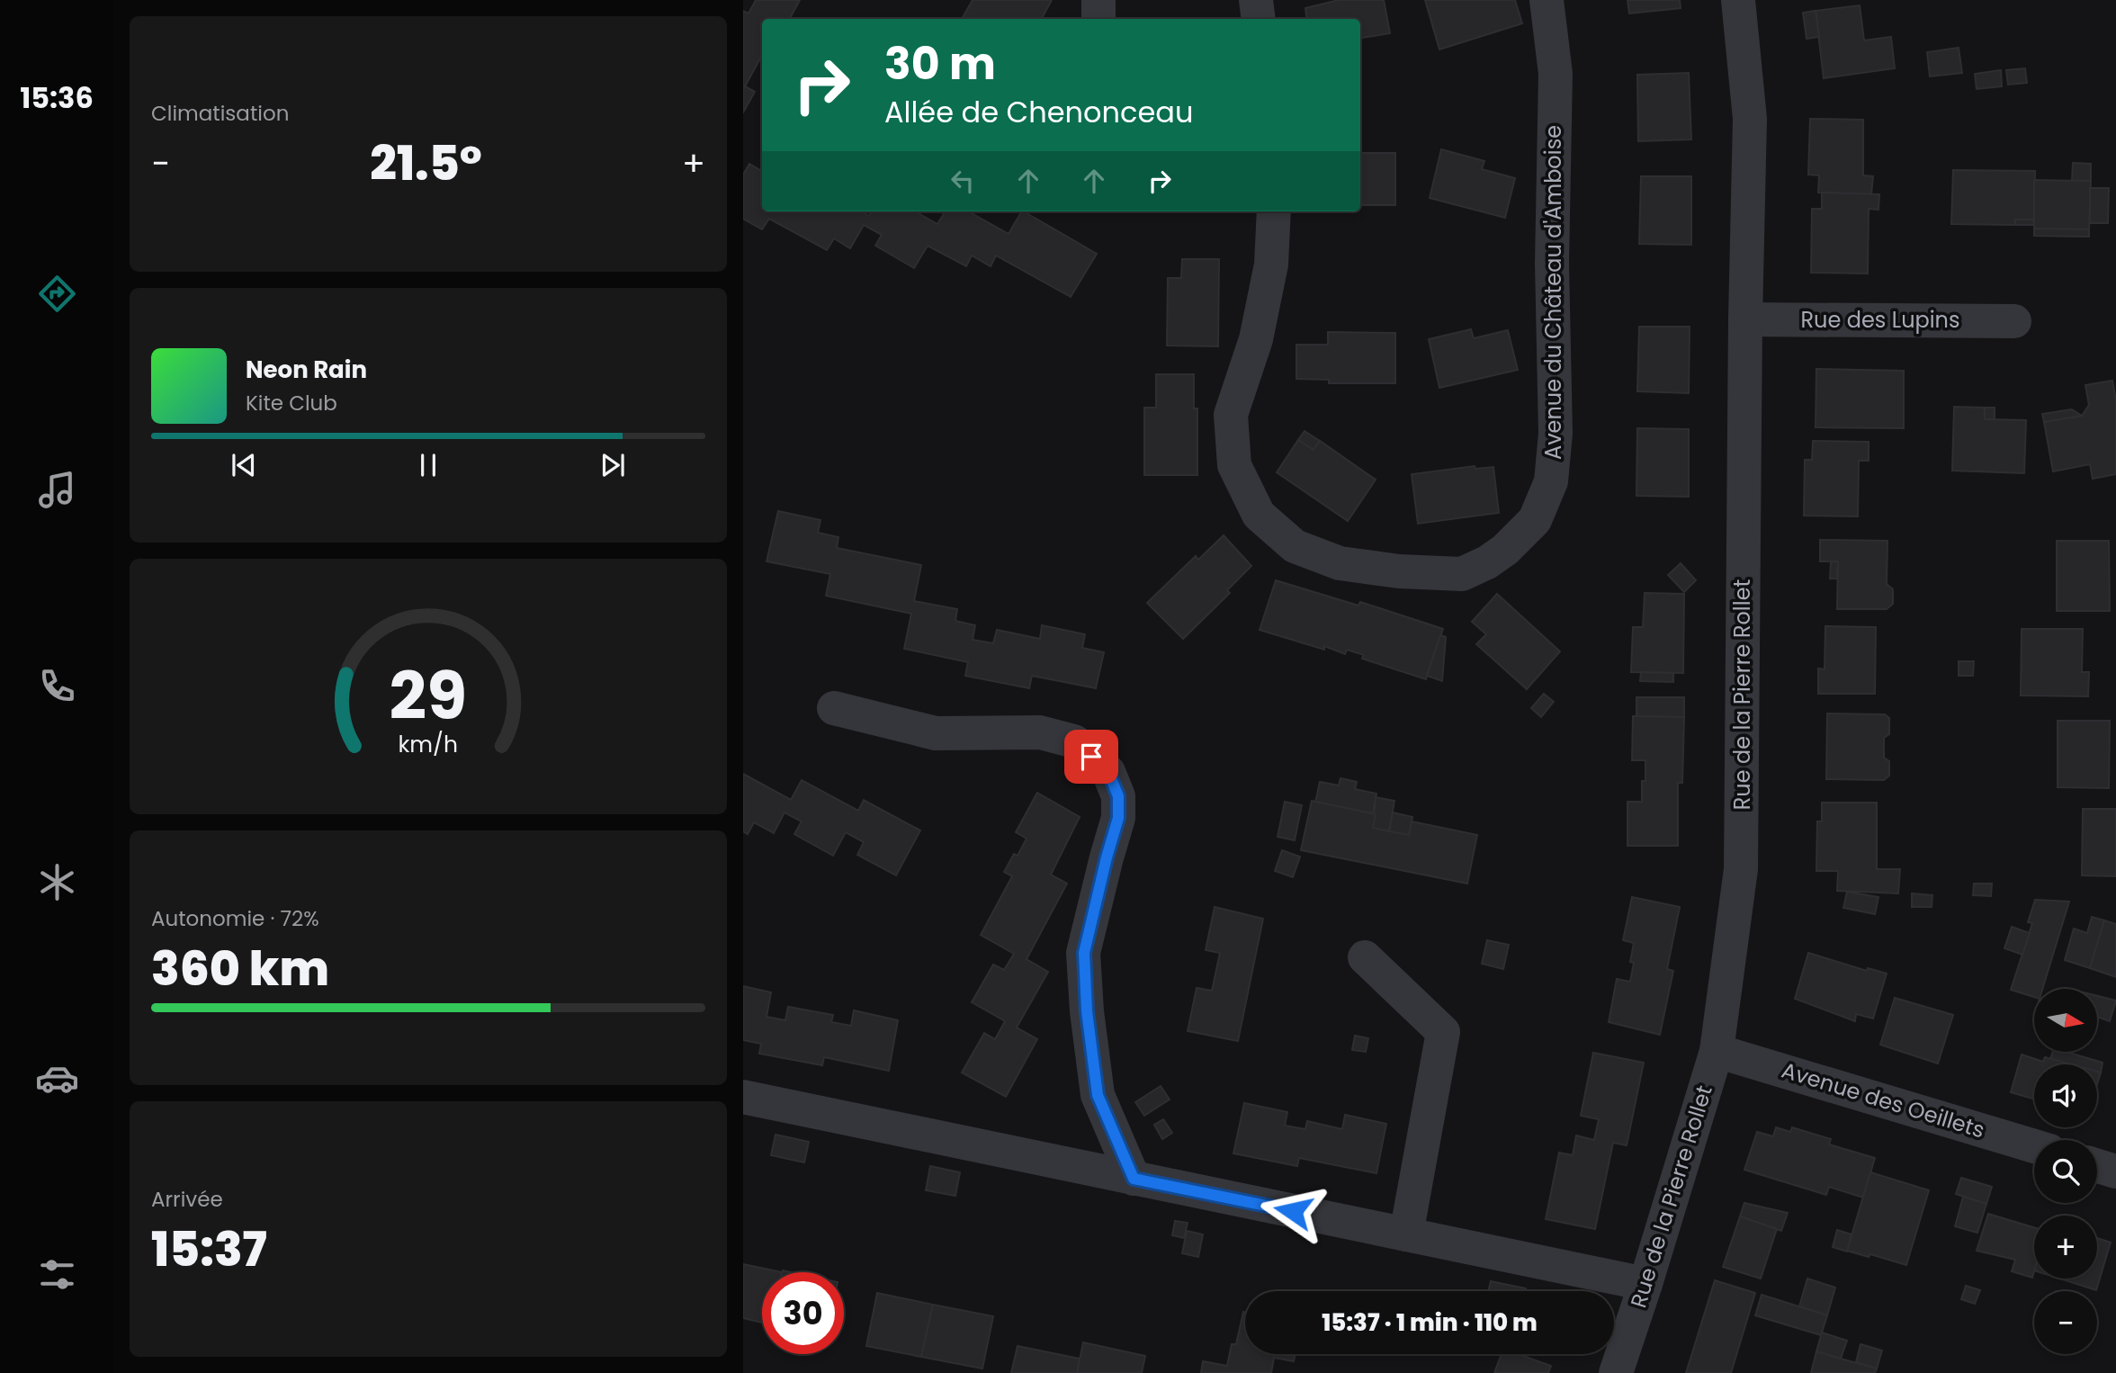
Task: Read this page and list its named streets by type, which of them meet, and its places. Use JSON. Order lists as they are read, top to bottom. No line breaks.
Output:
{"streets":{"street":["Avenue du Château d'Amboise","Rue des Lupins","Rue de la Pierre Rollet","Avenue des Oeillets"]},"crossings":[["Rue des Lupins","Rue de la Pierre Rollet"],["Rue de la Pierre Rollet","Avenue des Oeillets"]],"north":"right","page":{"tabs":"15:36","tile":["Climatisation",["Autonomie · 72%","360 km"],["Arrivée","15:37"]],"turn":["30 m","Allée de Chenonceau"],"heat":["−","21.5°","+"],"song":["Neon Rain","Kite Club"],"map_buttons":["+","−"],"limit":"30","trip":"15:37 · 1 min · 110 m","gauge":["29","km/h"]}}
